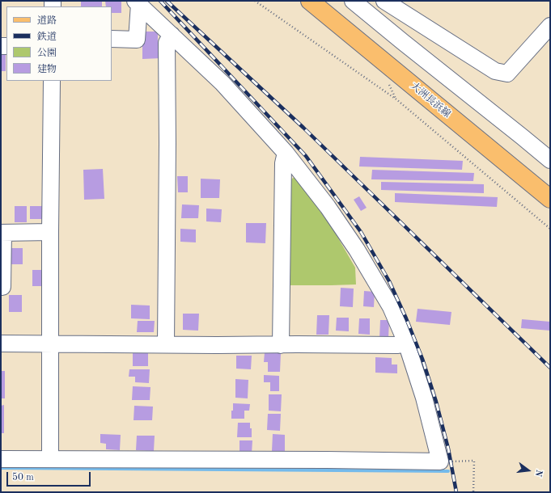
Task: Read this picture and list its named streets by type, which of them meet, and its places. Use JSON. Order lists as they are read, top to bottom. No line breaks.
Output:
{"streets":{"main road":["大洲長浜線"]},"legend":["道路","鉄道","公園","建物"],"scale_bar":"50 m","north":"right"}
